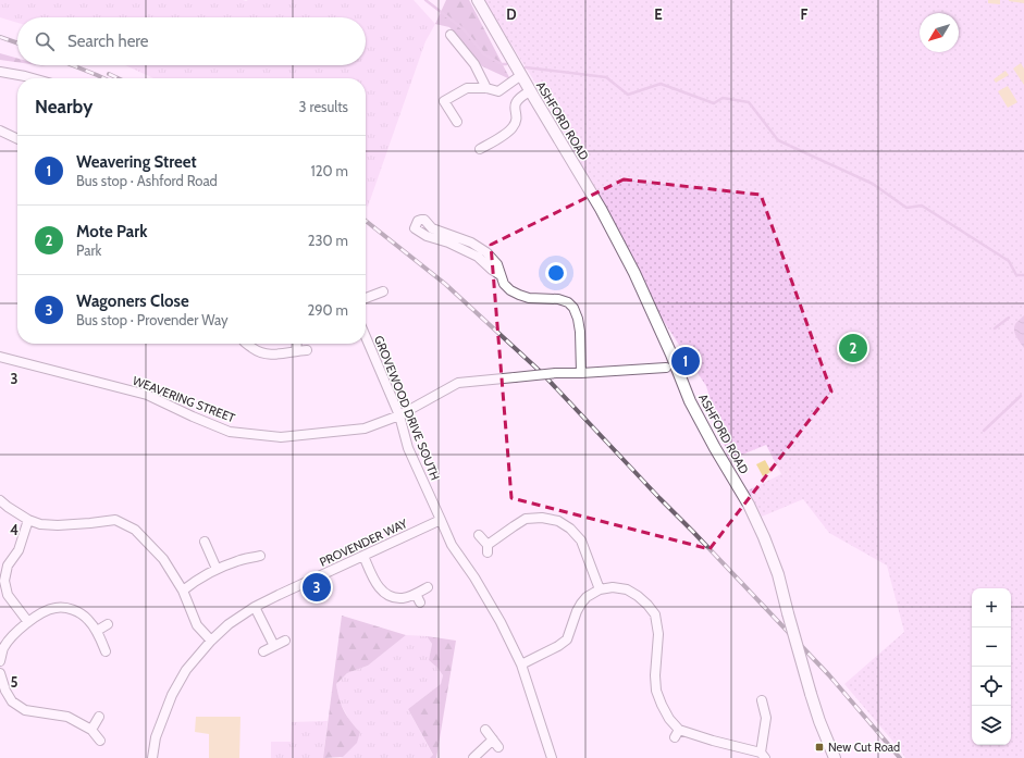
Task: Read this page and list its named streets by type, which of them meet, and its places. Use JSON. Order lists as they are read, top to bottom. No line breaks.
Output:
{"streets":{"main road":["ASHFORD ROAD"],"street":["WEAVERING STREET","GROVEWOOD DRIVE SOUTH","PROVENDER WAY"]},"crossings":[["WEAVERING STREET","GROVEWOOD DRIVE SOUTH"],["GROVEWOOD DRIVE SOUTH","PROVENDER WAY"]],"places":{"transit":["New Cut Road"]},"north":"bottom left","page":{"search":"Search here","heading":["Nearby","3 results"],"list":[{"mark":"1","name":"Weavering Street","note":"Bus stop · Ashford Road","value":"120 m"},{"mark":"2","name":"Mote Park","note":"Park","value":"230 m"},{"mark":"3","name":"Wagoners Close","note":"Bus stop · Provender Way","value":"290 m"}],"pins":["2","1","3"],"map_buttons":["+","−"]},"grid":{"columns":["D","E","F"],"rows":["3","4","5"]}}
